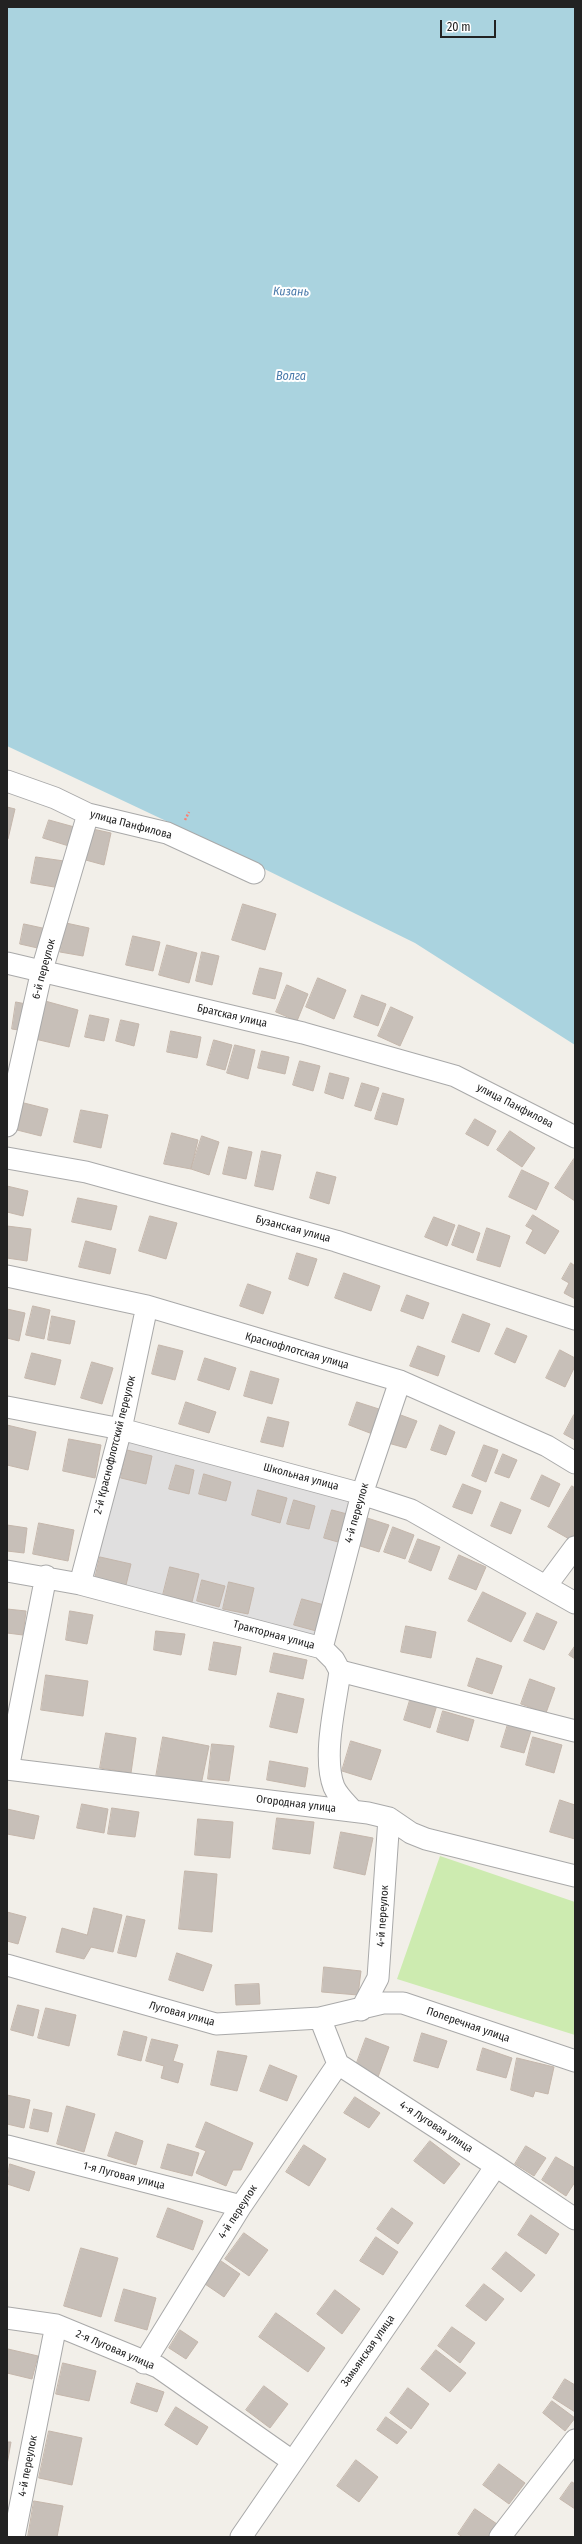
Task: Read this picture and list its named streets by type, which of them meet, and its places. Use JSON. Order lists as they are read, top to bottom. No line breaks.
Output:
{"streets":{"street":["улица Панфилова","6-й переулок","Братская улица","Бузанская улица","Краснофлотская улица","2-й Краснофлотский переулок","Школьная улица","4-й переулок","Тракторная улица","Огородная улица","Луговая улица","Поперечная улица","4-я Луговая улица","1-я Луговая улица","2-я Луговая улица","Замьянская улица"]},"crossings":[["улица Панфилова","6-й переулок"],["улица Панфилова","Братская улица"],["6-й переулок","Братская улица"],["Краснофлотская улица","2-й Краснофлотский переулок"],["Краснофлотская улица","4-й переулок"],["2-й Краснофлотский переулок","Школьная улица"],["2-й Краснофлотский переулок","Тракторная улица"],["Школьная улица","4-й переулок"],["4-й переулок","Тракторная улица"],["4-й переулок","Огородная улица"],["4-й переулок","Луговая улица"],["4-й переулок","Поперечная улица"],["4-й переулок","4-я Луговая улица"],["4-й переулок","1-я Луговая улица"],["4-й переулок","2-я Луговая улица"],["Луговая улица","Поперечная улица"],["4-я Луговая улица","Замьянская улица"],["2-я Луговая улица","Замьянская улица"]],"water":["Кизань","Волга"],"scale_bar":"20 m"}
